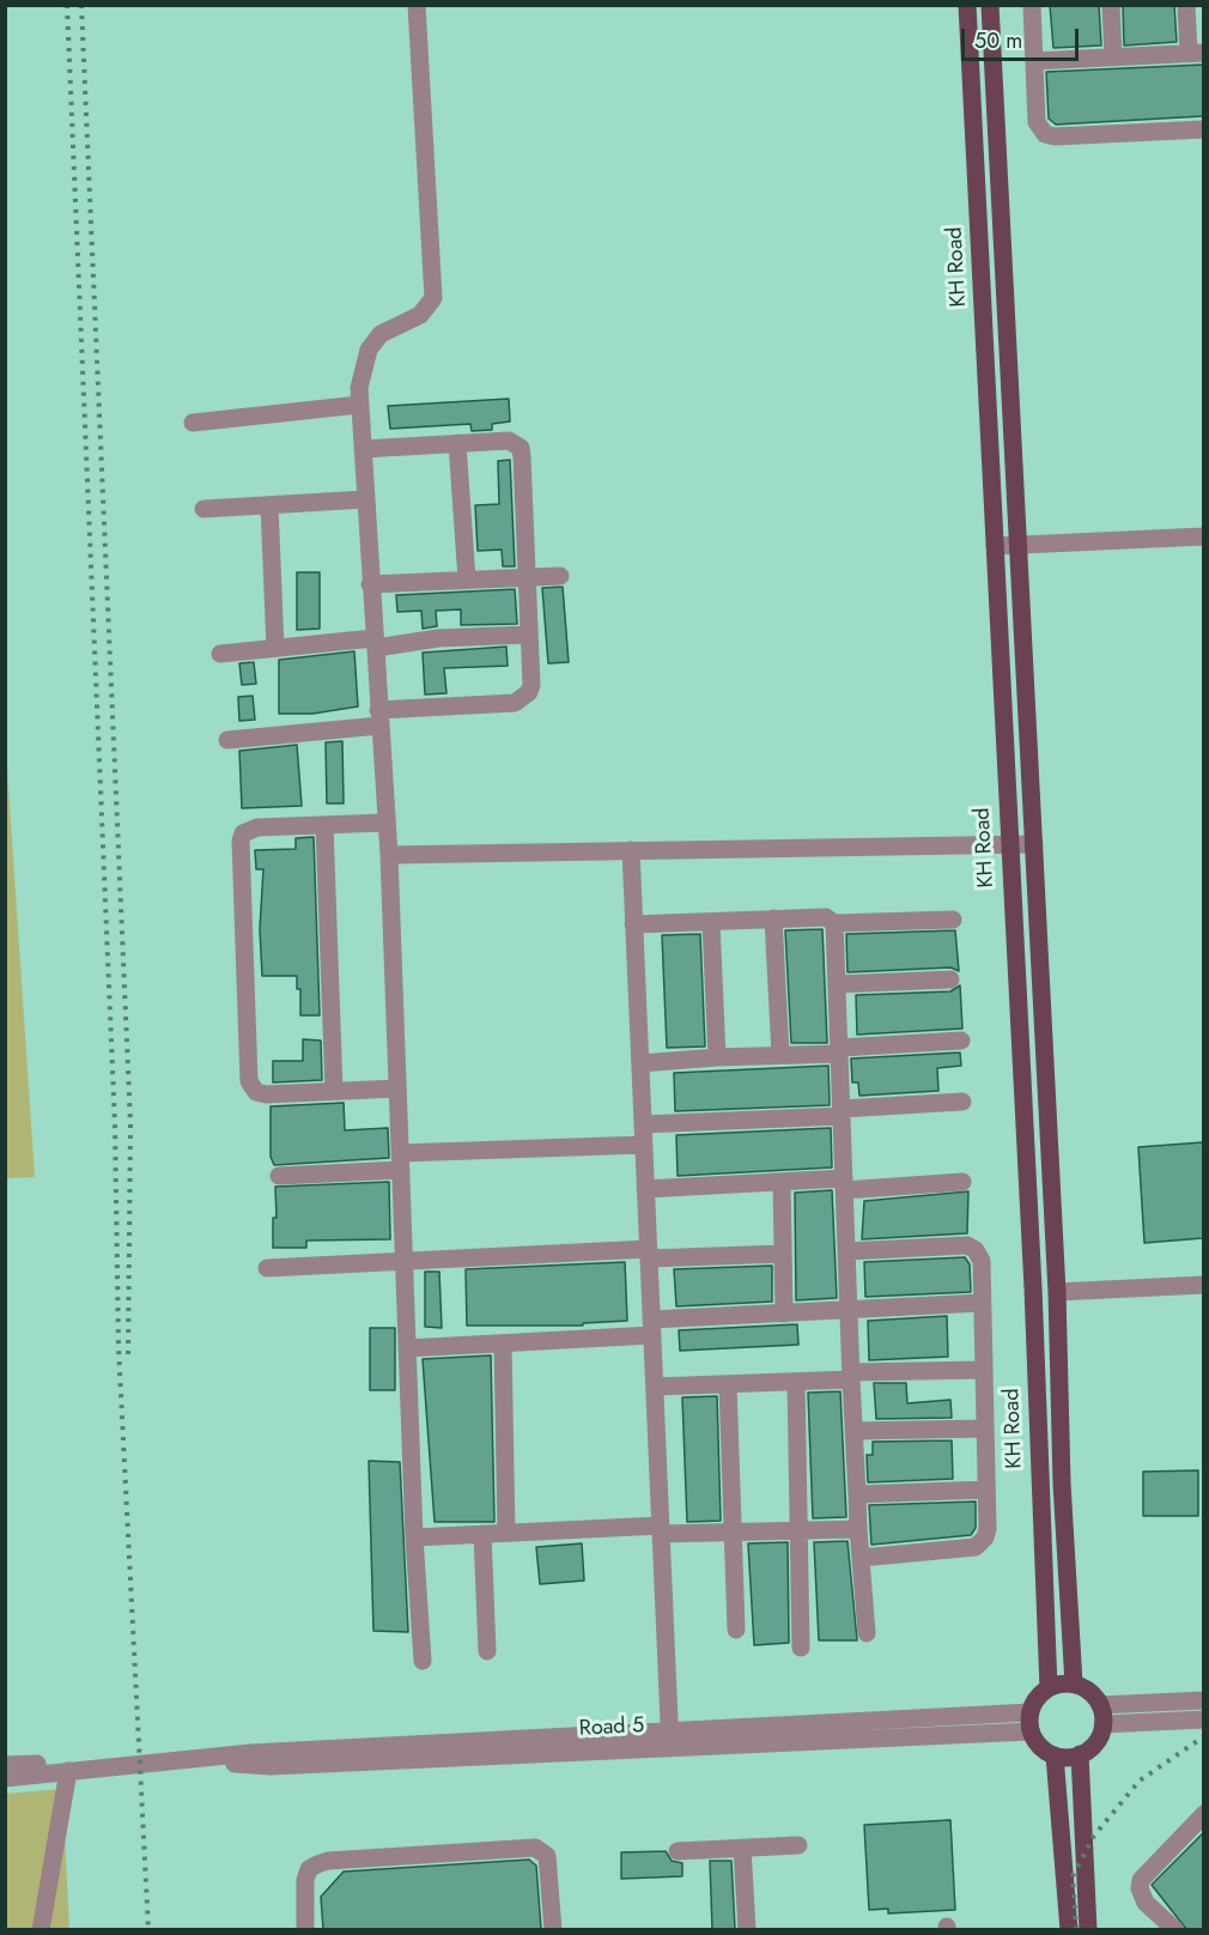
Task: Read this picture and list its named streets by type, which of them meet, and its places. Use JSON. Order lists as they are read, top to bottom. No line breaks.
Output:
{"streets":{"main road":["KH Road"],"street":["Road 5"]},"crossings":[["KH Road","Road 5"]],"scale_bar":"50 m"}
